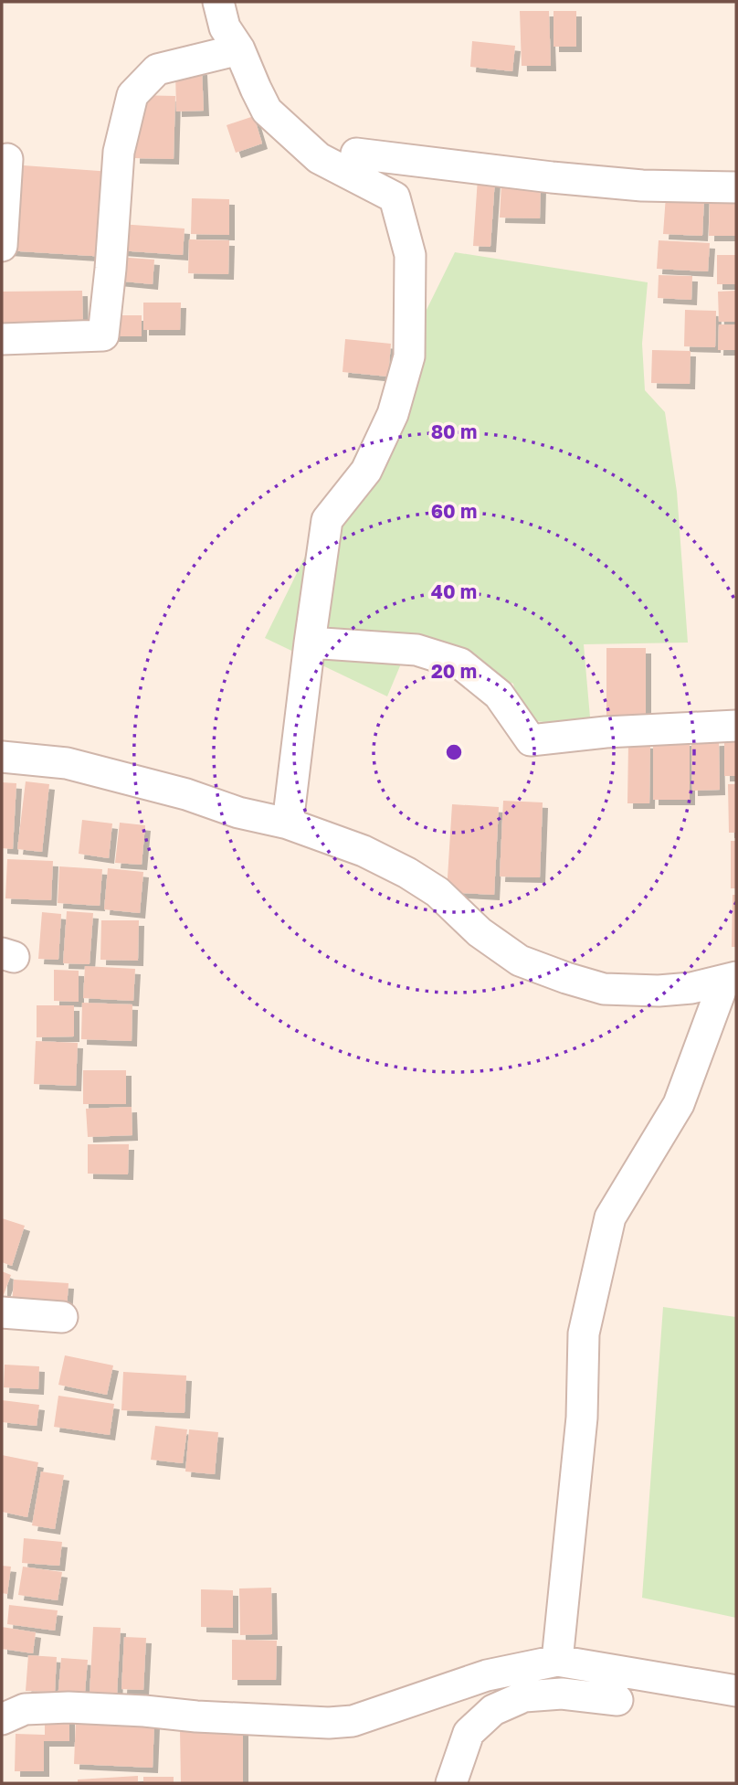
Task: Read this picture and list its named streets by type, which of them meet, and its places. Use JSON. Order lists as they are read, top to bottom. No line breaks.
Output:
{"rings":["80 m","60 m","40 m","20 m"]}
